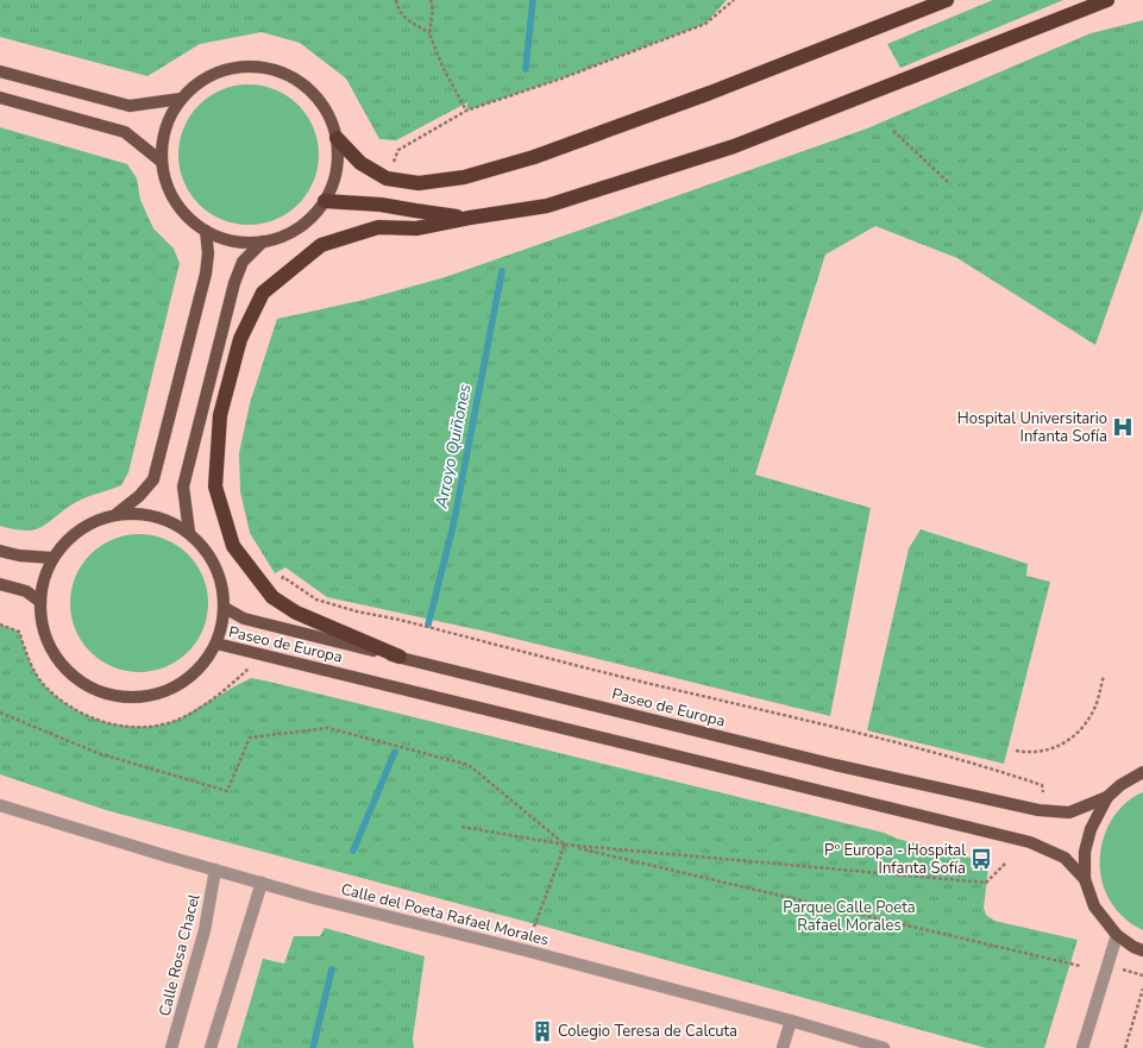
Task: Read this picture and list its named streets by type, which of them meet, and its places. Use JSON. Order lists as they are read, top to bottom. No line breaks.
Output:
{"streets":{"main road":["Paseo de Europa"],"street":["Calle del Poeta Rafael Morales","Calle Rosa Chacel"]},"crossings":[["Calle del Poeta Rafael Morales","Calle Rosa Chacel"]],"water":["Arroyo Quiñones"],"parks":["Parque Calle Poeta Rafael Morales"],"places":{"hospital":["Hospital Universitario Infanta Sofía"],"bus stop":["Pº Europa - Hospital Infanta Sofía"],"building":["Colegio Teresa de Calcuta"]}}
